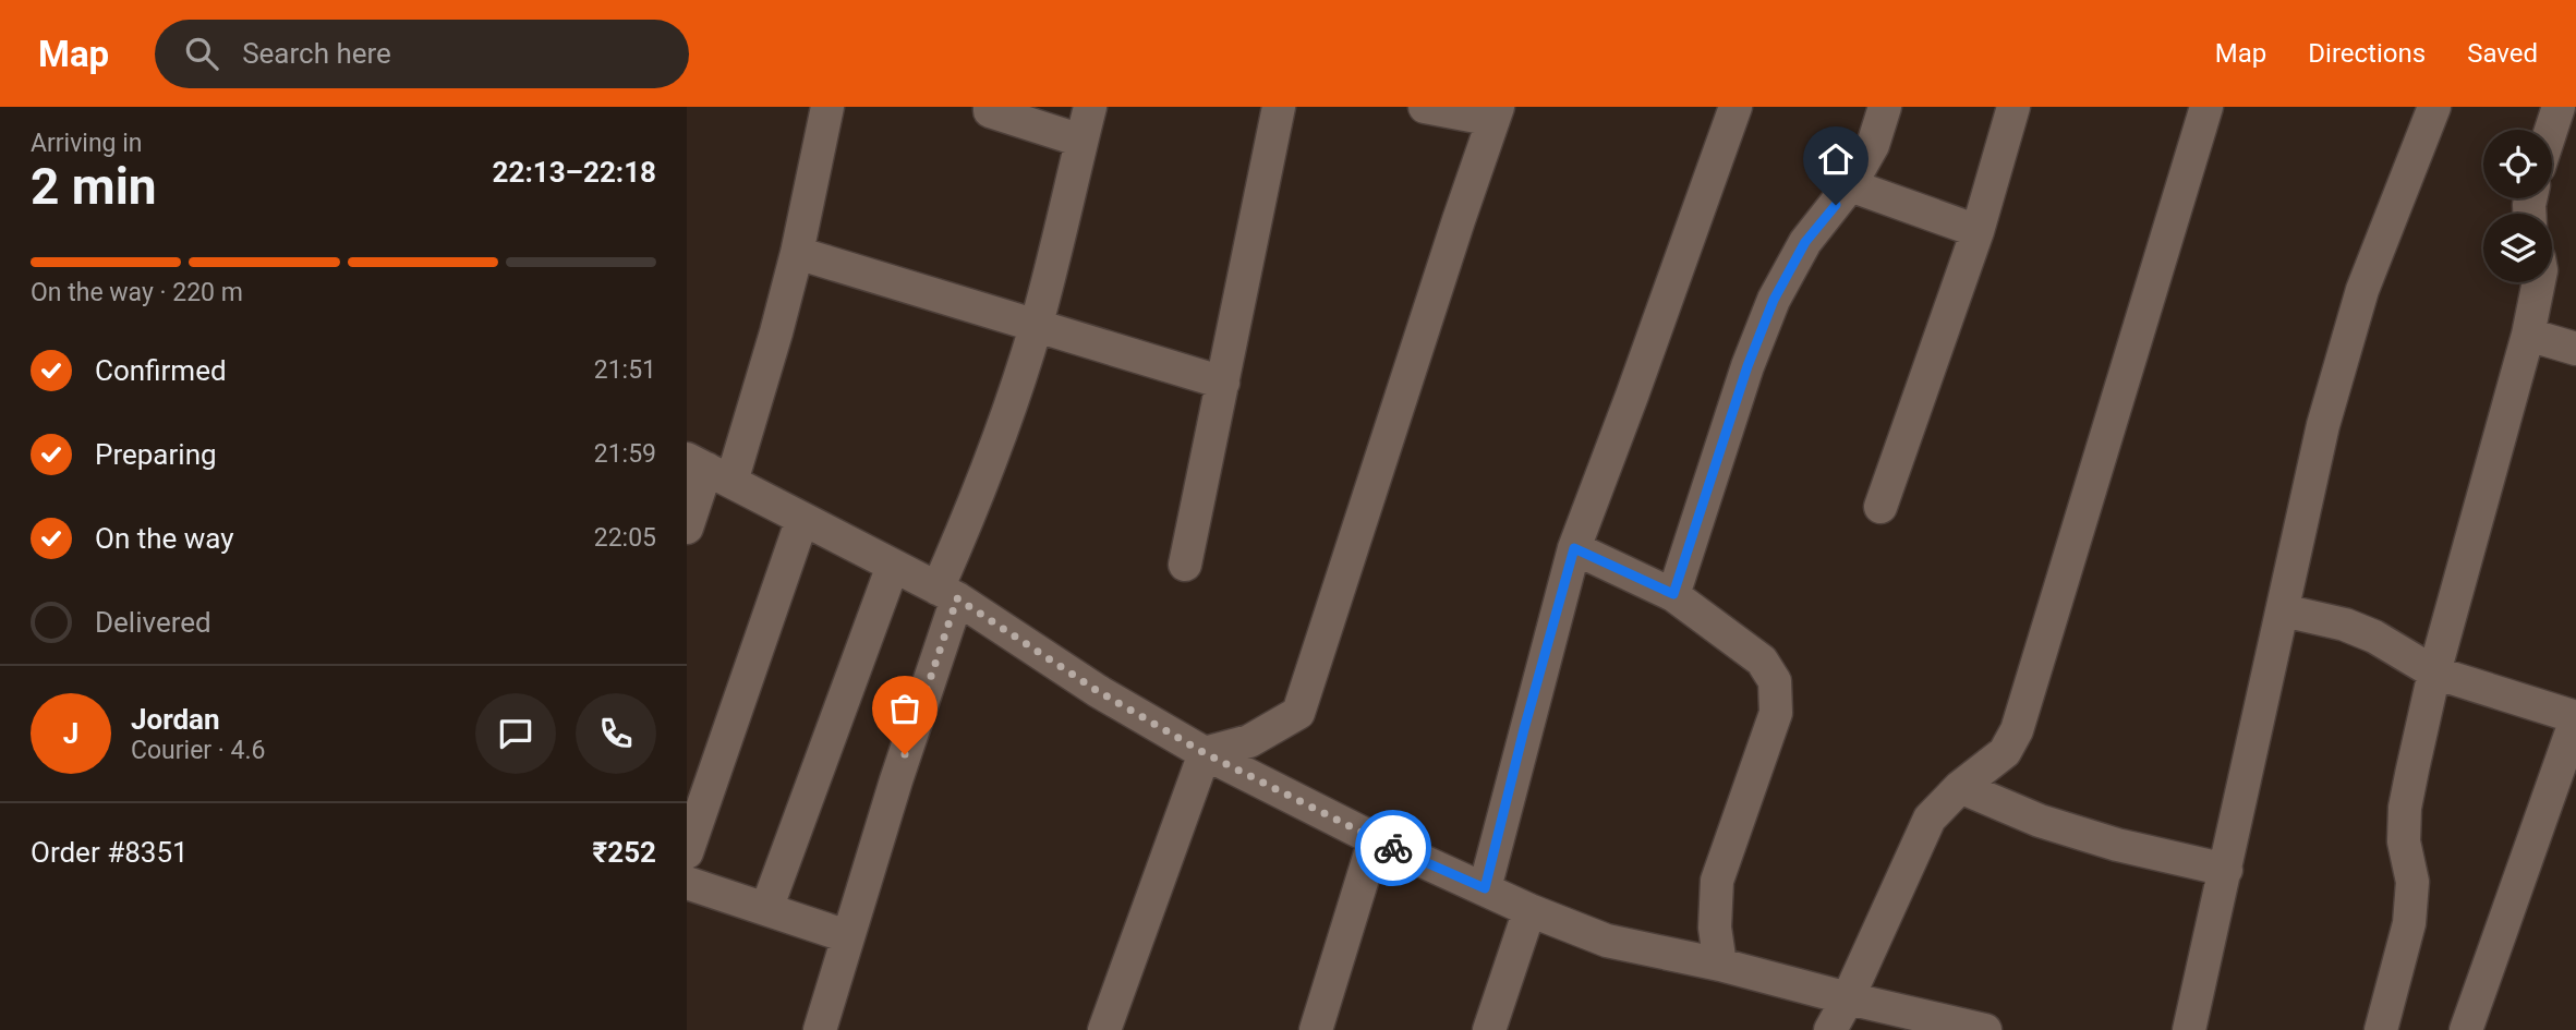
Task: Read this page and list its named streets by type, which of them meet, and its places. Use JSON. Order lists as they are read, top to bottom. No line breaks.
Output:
{"page":{"header":"Map","search":"Search here","nav":["Map","Directions","Saved"],"heading":["2 min","Arriving in","22:13–22:18"],"panel":["Jordan","Courier · 4.6","Order #8351","₹252"],"bar":"On the way · 220 m","list":[["Confirmed","21:51"],["Preparing","21:59"],["On the way","22:05"],"Delivered"],"round":"J"}}
